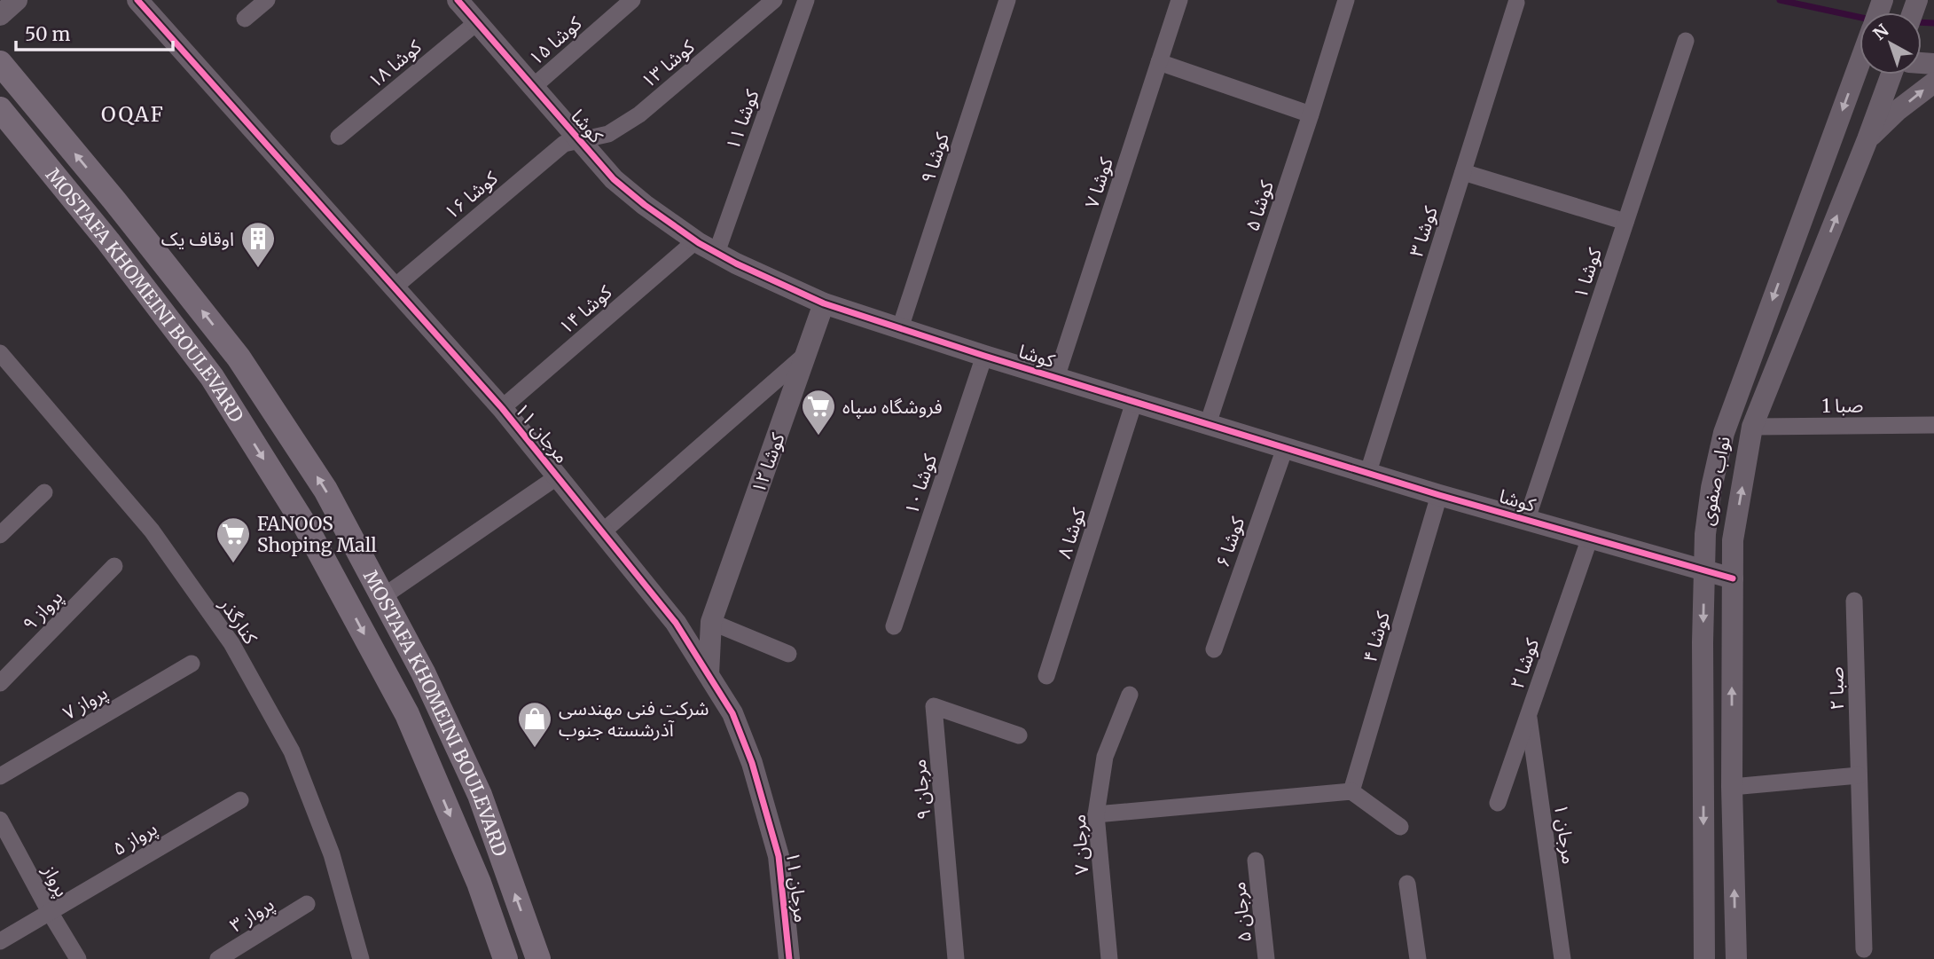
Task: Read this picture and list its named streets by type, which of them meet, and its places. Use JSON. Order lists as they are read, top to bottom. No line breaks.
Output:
{"streets":{"main road":["MOSTAFA KHOMEINI BOULEVARD"],"street":["کوشا ۱۵","کوشا ۱۸","کوشا ۱۳","کوشا ۱۱","کوشا","کوشا ۹","کوشا ۷","کوشا ۱۶","کوشا ۵","کوشا ۳","کوشا ۱","کوشا ۱۴","صبا 1","مرجان ۱۱","کوشا ۱۲","نواب صفوی","کوشا ۱۰","کوشا ۸","کوشا ۶","پرواز ۹","کنارگذر","کوشا ۴","کوشا ۲","صبا ۲","پرواز ۷","مرجان ۹","مرجان ۱","پرواز ۵","مرجان ۷","پرواز","مرجان ۵","پرواز ۳"]},"crossings":[["کوشا ۱۵","کوشا"],["کوشا ۱۸","کوشا"],["کوشا ۱۳","کوشا"],["کوشا ۱۳","کوشا ۱۶"],["کوشا ۱۱","کوشا"],["کوشا","کوشا ۹"],["کوشا","کوشا ۷"],["کوشا","کوشا ۱۶"],["کوشا","کوشا ۵"],["کوشا","کوشا ۳"],["کوشا","کوشا ۱"],["کوشا","کوشا ۱۴"],["کوشا","کوشا ۱۲"],["کوشا","نواب صفوی"],["کوشا","کوشا ۱۰"],["کوشا","کوشا ۸"],["کوشا","کوشا ۶"],["کوشا","کوشا ۴"],["کوشا","کوشا ۲"],["کوشا ۱۶","مرجان ۱۱"],["کوشا ۱۴","مرجان ۱۱"],["صبا 1","نواب صفوی"],["مرجان ۱۱","کوشا ۱۲"],["کوشا ۲","مرجان ۱"],["پرواز ۵","پرواز"]],"districts":["OQAF"],"places":{"building":["اوقاف یک"],"supermarket":["فروشگاه سپاه","FANOOS Shoping Mall"],"shop":["شرکت فنی مهندسی آذرشسته جنوب"]},"scale_bar":"50 m","north":"top left"}
